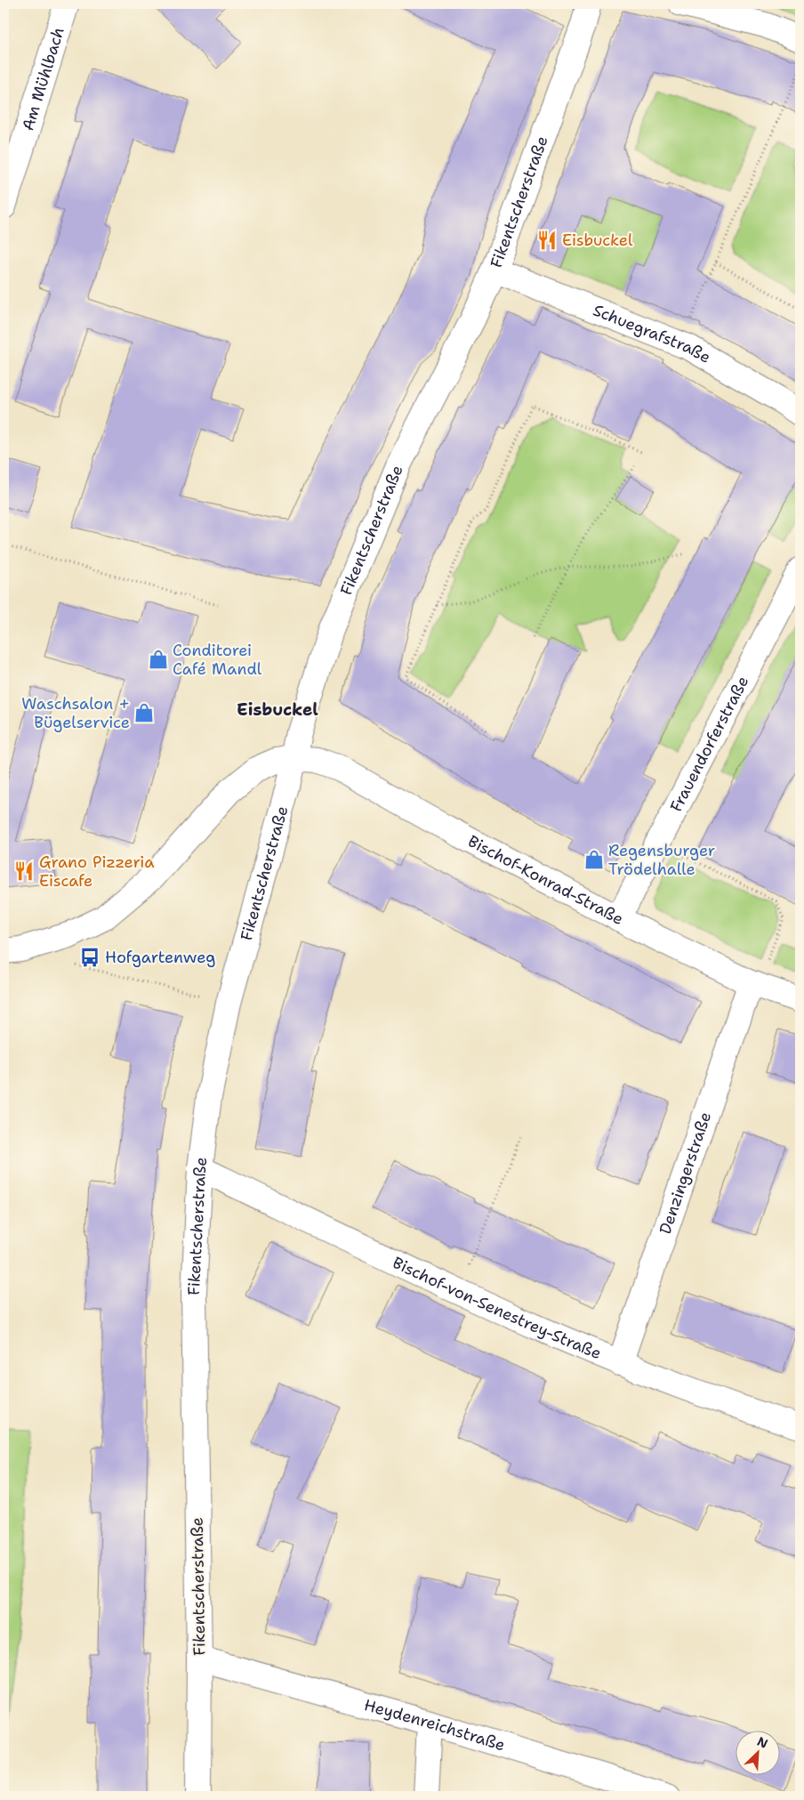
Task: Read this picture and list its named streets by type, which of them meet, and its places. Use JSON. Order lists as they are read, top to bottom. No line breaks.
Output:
{"streets":{"street":["Am Mühlbach","Fikentscherstraße","Schuegrafstraße","Frauendorferstraße","Bischof-Konrad-Straße","Denzingerstraße","Bischof-von-Senestrey-Straße","Heydenreichstraße"]},"crossings":[["Fikentscherstraße","Schuegrafstraße"],["Fikentscherstraße","Bischof-Konrad-Straße"],["Fikentscherstraße","Bischof-von-Senestrey-Straße"],["Fikentscherstraße","Heydenreichstraße"],["Frauendorferstraße","Bischof-Konrad-Straße"],["Bischof-Konrad-Straße","Denzingerstraße"],["Denzingerstraße","Bischof-von-Senestrey-Straße"]],"districts":["Eisbuckel"],"places":{"restaurant":["Eisbuckel","Grano Pizzeria Eiscafe"],"shop":["Conditorei Café Mandl","Waschsalon + Bügelservice","Regensburger Trödelhalle"],"bus stop":["Hofgartenweg"]},"north":"top right"}
